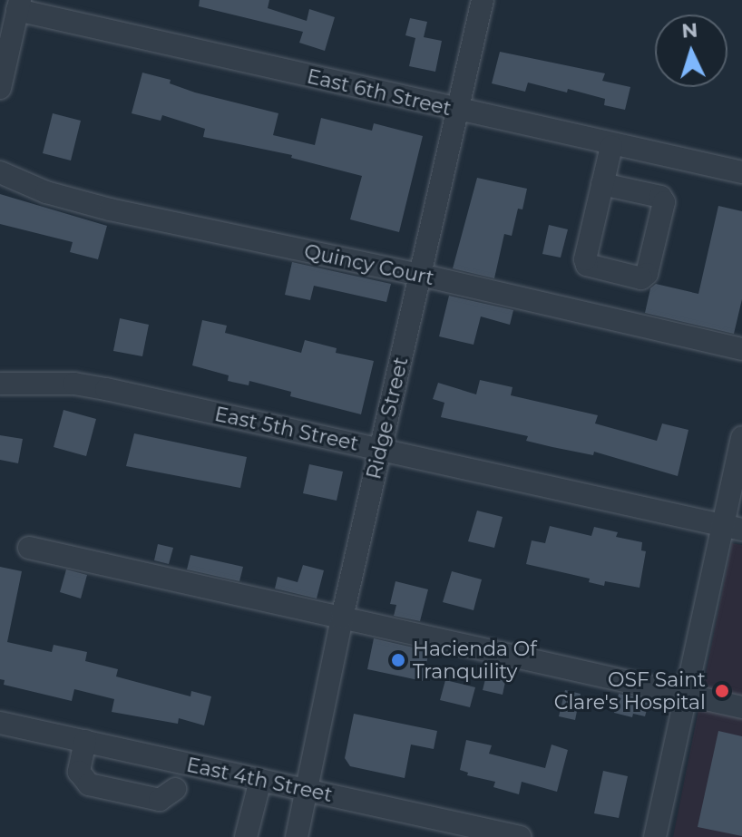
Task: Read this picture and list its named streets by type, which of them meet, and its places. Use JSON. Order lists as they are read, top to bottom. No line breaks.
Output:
{"streets":{"street":["East 6th Street","Quincy Court","Ridge Street","East 5th Street","East 4th Street"]},"crossings":[["East 6th Street","Ridge Street"],["Quincy Court","Ridge Street"],["Ridge Street","East 5th Street"],["Ridge Street","East 4th Street"]],"places":["Hacienda Of Tranquility","OSF Saint Clare's Hospital"],"north":"top"}
